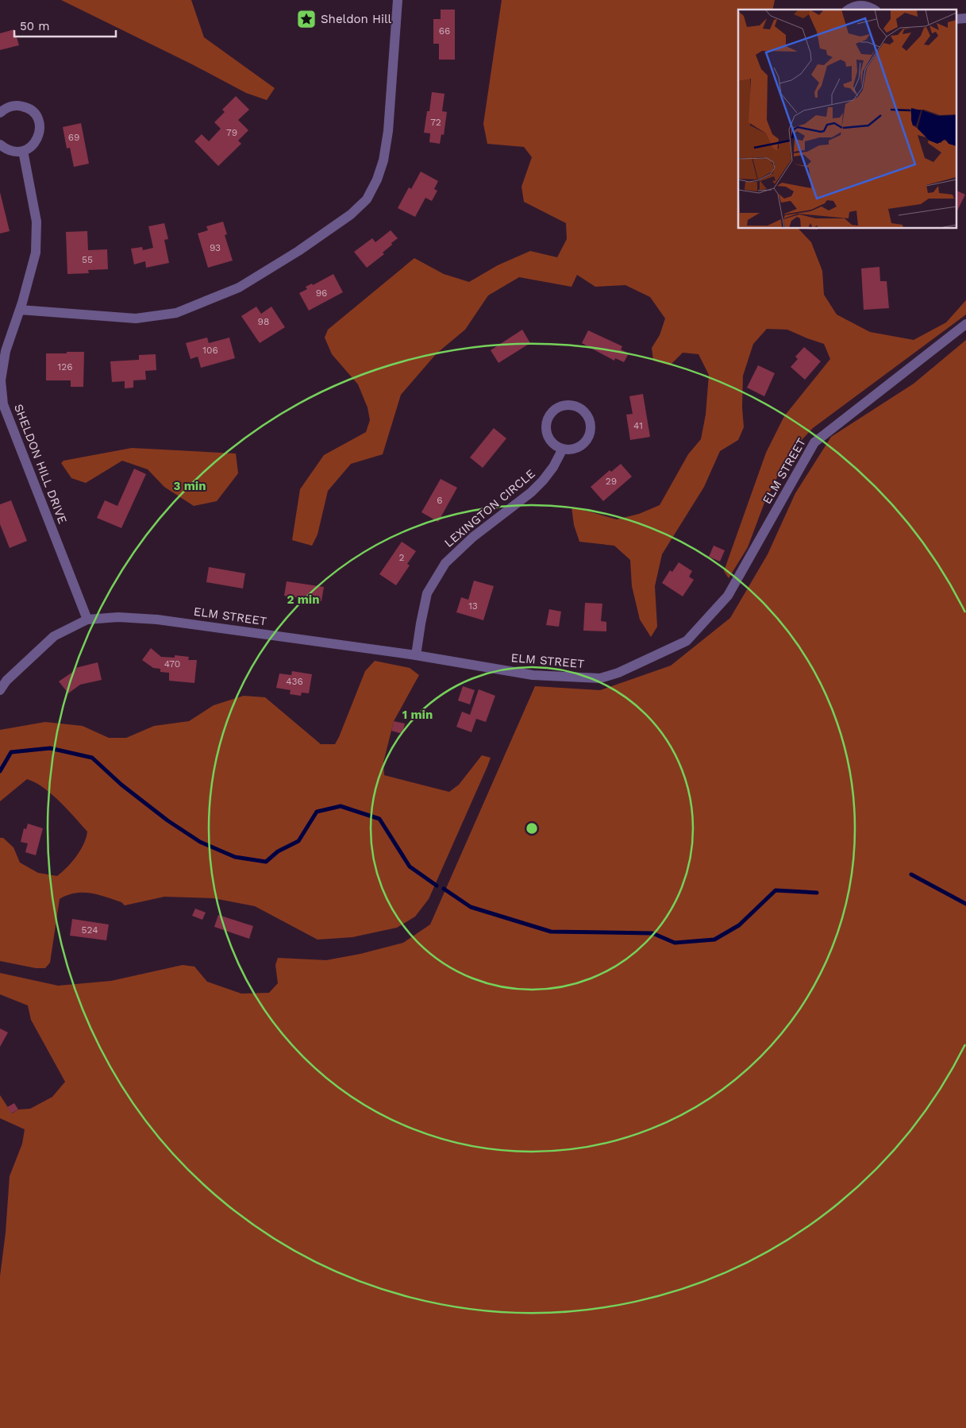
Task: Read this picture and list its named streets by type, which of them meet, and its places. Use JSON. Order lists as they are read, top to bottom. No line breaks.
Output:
{"streets":{"street":["SHELDON HILL DRIVE","ELM STREET","LEXINGTON CIRCLE"]},"crossings":[["SHELDON HILL DRIVE","ELM STREET"],["ELM STREET","LEXINGTON CIRCLE"]],"places":{"place":["Sheldon Hill"]},"house_numbers":["66","72","79","69","93","55","96","98","106","126","41","29","6","2","13","470","436","524"],"scale_bar":"50 m","rings":["3 min","2 min","1 min"]}
